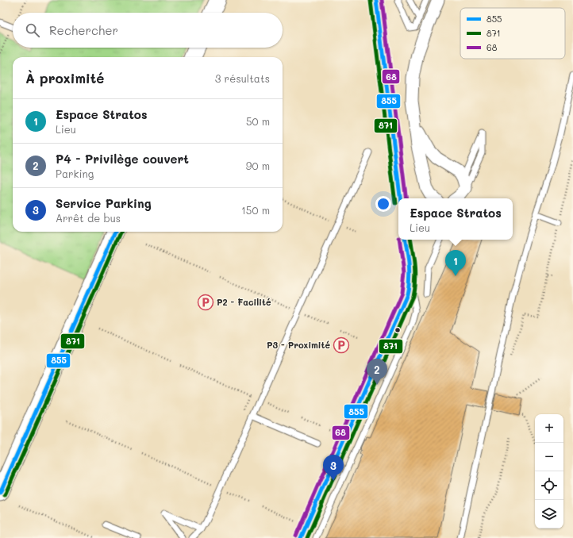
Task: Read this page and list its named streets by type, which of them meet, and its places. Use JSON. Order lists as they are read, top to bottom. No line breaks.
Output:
{"places":{"parking":["P2 - Facilité","P3 - Proximité"]},"lines":["transit line 855","transit line 68","transit line 871"],"legend":["855","871","68"],"page":{"search":"Rechercher","heading":["À proximité","3 résultats"],"list":[{"mark":"1","name":"Espace Stratos","note":"Lieu","value":"50 m"},{"mark":"2","name":"P4 - Privilège couvert","note":"Parking","value":"90 m"},{"mark":"3","name":"Service Parking","note":"Arrêt de bus","value":"150 m"}],"popup":["Espace Stratos","Lieu"],"pins":["1","2","3"],"map_buttons":["+","−"]}}
